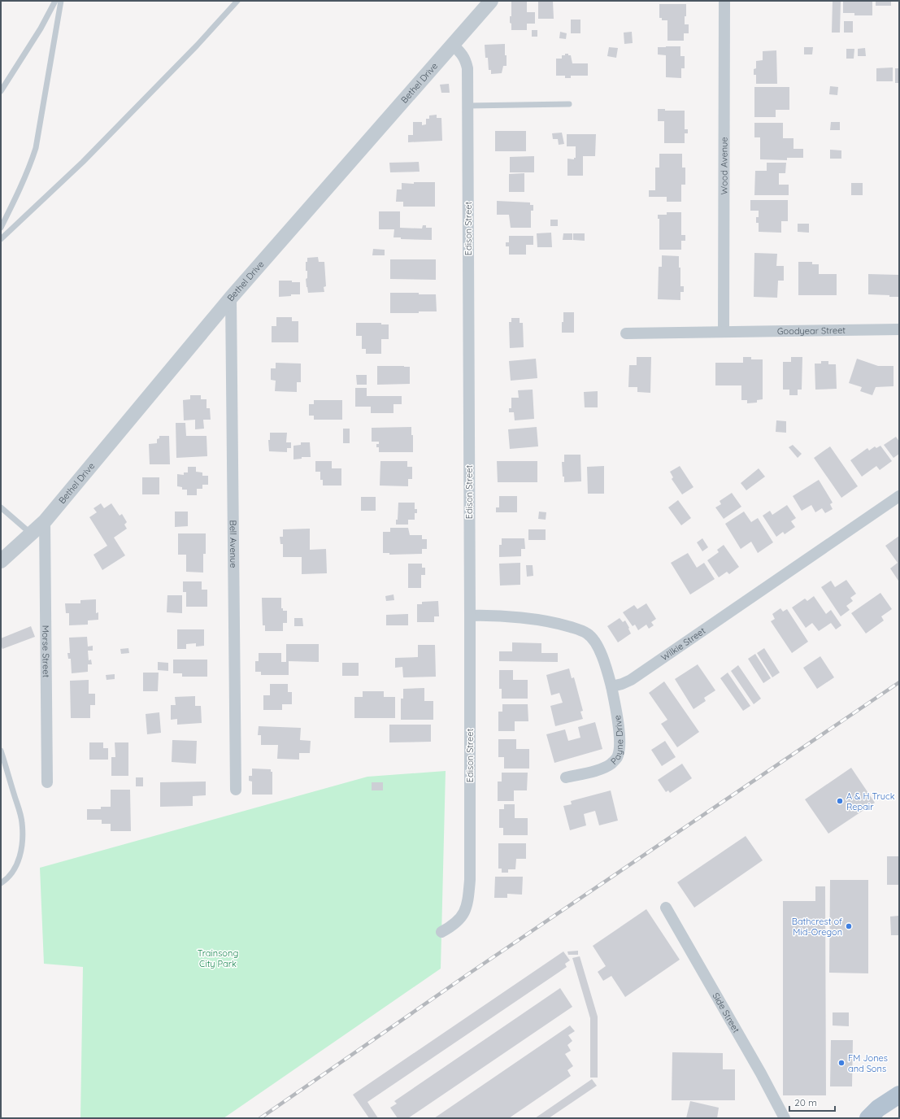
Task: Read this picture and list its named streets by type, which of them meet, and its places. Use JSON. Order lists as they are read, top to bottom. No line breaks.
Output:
{"streets":{"street":["Bethel Drive","Wood Avenue","Edison Street","Goodyear Street","Bell Avenue","Wilkie Street","Morse Street","Payne Drive","Side Street"]},"crossings":[["Bethel Drive","Edison Street"],["Bethel Drive","Bell Avenue"],["Bethel Drive","Morse Street"],["Wood Avenue","Goodyear Street"],["Wilkie Street","Payne Drive"]],"parks":["Trainsong City Park"],"places":["A & H Truck Repair","Bathcrest of Mid-Oregon","FM Jones and Sons"],"scale_bar":"20 m"}
